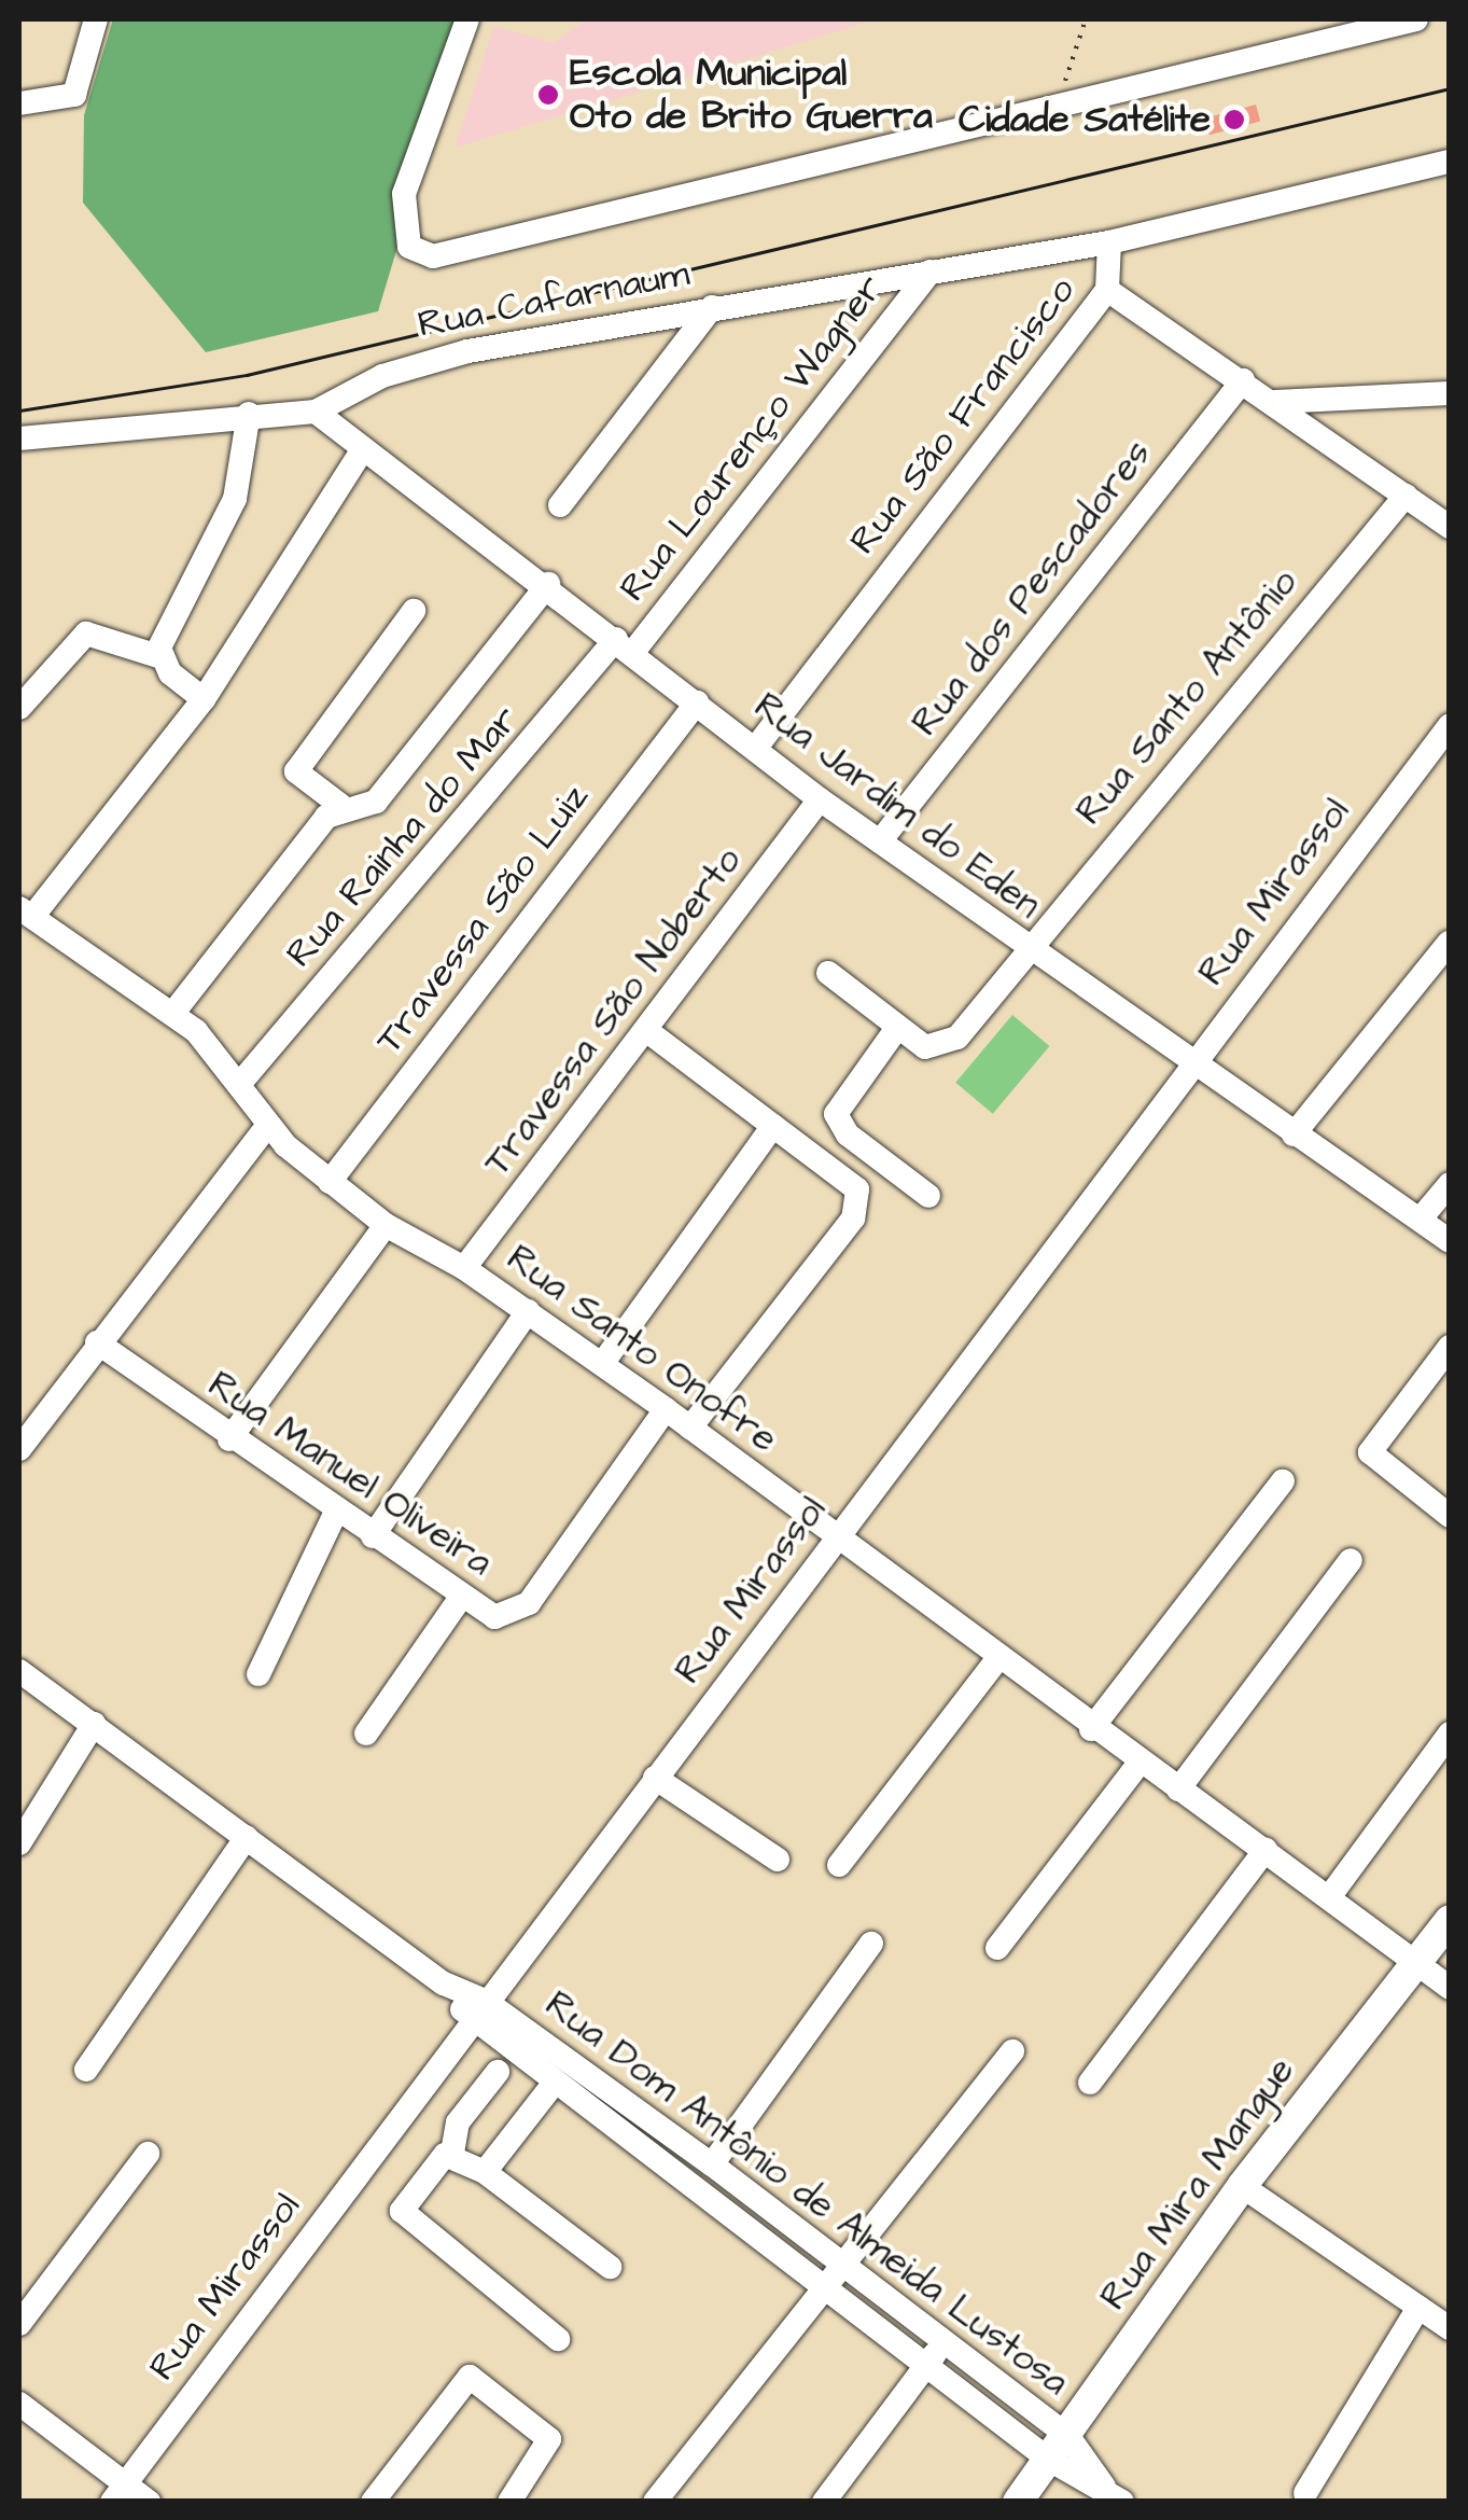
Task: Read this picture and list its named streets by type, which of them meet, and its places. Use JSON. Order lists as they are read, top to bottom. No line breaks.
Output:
{"streets":{"main road":["Rua Mira Mangue"],"street":["Rua Cafarnaum","Rua São Francisco","Rua Lourenço Wagner","Rua dos Pescadores","Rua Santo Antônio","Rua Jardim do Eden","Rua Rainha do Mar","Rua Mirassol","Travessa São Luiz","Travessa São Noberto","Rua Santo Onofre","Rua Manuel Oliveira","Rua Dom Antônio de Almeida Lustosa"]},"crossings":[["Rua Cafarnaum","Rua São Francisco"],["Rua Cafarnaum","Rua Lourenço Wagner"],["Rua Cafarnaum","Rua Jardim do Eden"],["Rua São Francisco","Rua Jardim do Eden"],["Rua Lourenço Wagner","Rua Jardim do Eden"],["Rua Lourenço Wagner","Rua Rainha do Mar"],["Rua dos Pescadores","Rua Jardim do Eden"],["Rua Santo Antônio","Rua Jardim do Eden"],["Rua Jardim do Eden","Rua Rainha do Mar"],["Rua Jardim do Eden","Rua Mirassol"],["Rua Jardim do Eden","Travessa São Luiz"],["Rua Jardim do Eden","Travessa São Noberto"],["Rua Rainha do Mar","Rua Santo Onofre"],["Rua Mirassol","Rua Santo Onofre"],["Rua Mirassol","Rua Dom Antônio de Almeida Lustosa"],["Travessa São Luiz","Rua Santo Onofre"],["Travessa São Noberto","Rua Santo Onofre"],["Rua Santo Onofre","Rua Manuel Oliveira"],["Rua Santo Onofre","Rua Mira Mangue"],["Rua Mira Mangue","Rua Dom Antônio de Almeida Lustosa"]],"places":["Escola Municipal Oto de Brito Guerra","Cidade Satélite"]}
